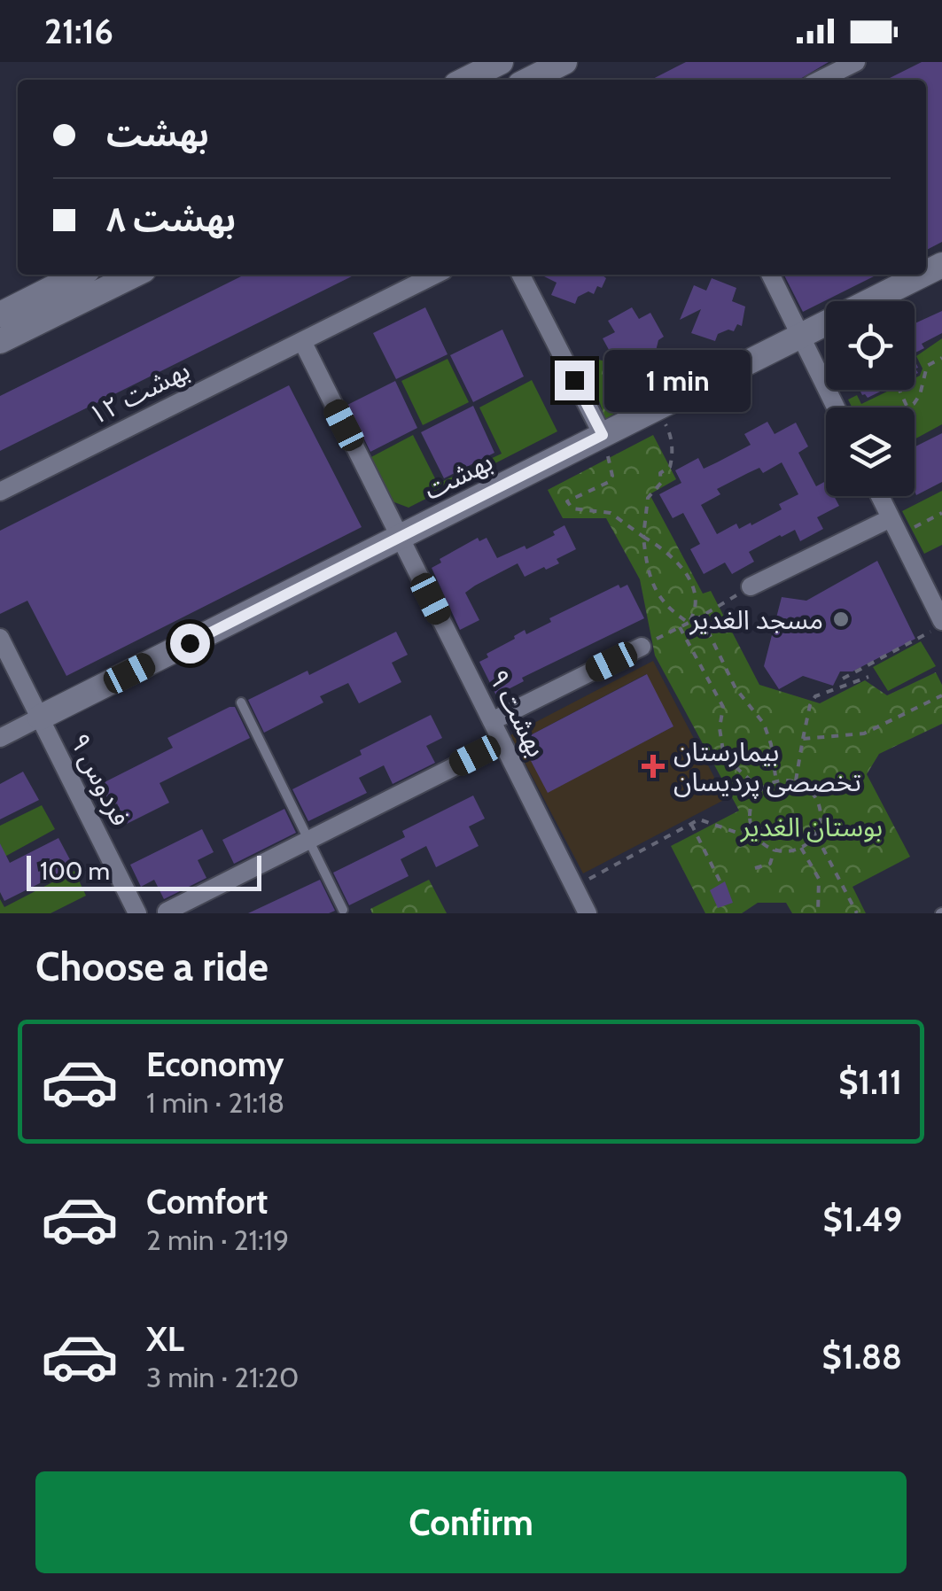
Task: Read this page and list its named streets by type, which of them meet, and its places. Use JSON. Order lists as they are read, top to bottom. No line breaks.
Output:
{"streets":{"street":["بهشت ۱۲","بهشت","بهشت ۹","فردوس ۹"]},"crossings":[["بهشت ۱۲","بهشت ۹"],["بهشت","بهشت ۹"],["بهشت","فردوس ۹"]],"parks":["بوستان الغدیر"],"places":{"other":["مسجد الغدیر"],"health":["بیمارستان تخصصی پردیسان"]},"scale_bar":"100 m","page":{"status":"21:16","banner":["بهشت","بهشت ۸"],"bubble":"1 min","scale":"100 m","heading":"Choose a ride","list":[{"name":"Economy","note":"1 min · 21:18","value":"$1.11"},{"name":"Comfort","note":"2 min · 21:19","value":"$1.49"},{"name":"XL","note":"3 min · 21:20","value":"$1.88"}],"buttons":"Confirm"}}
